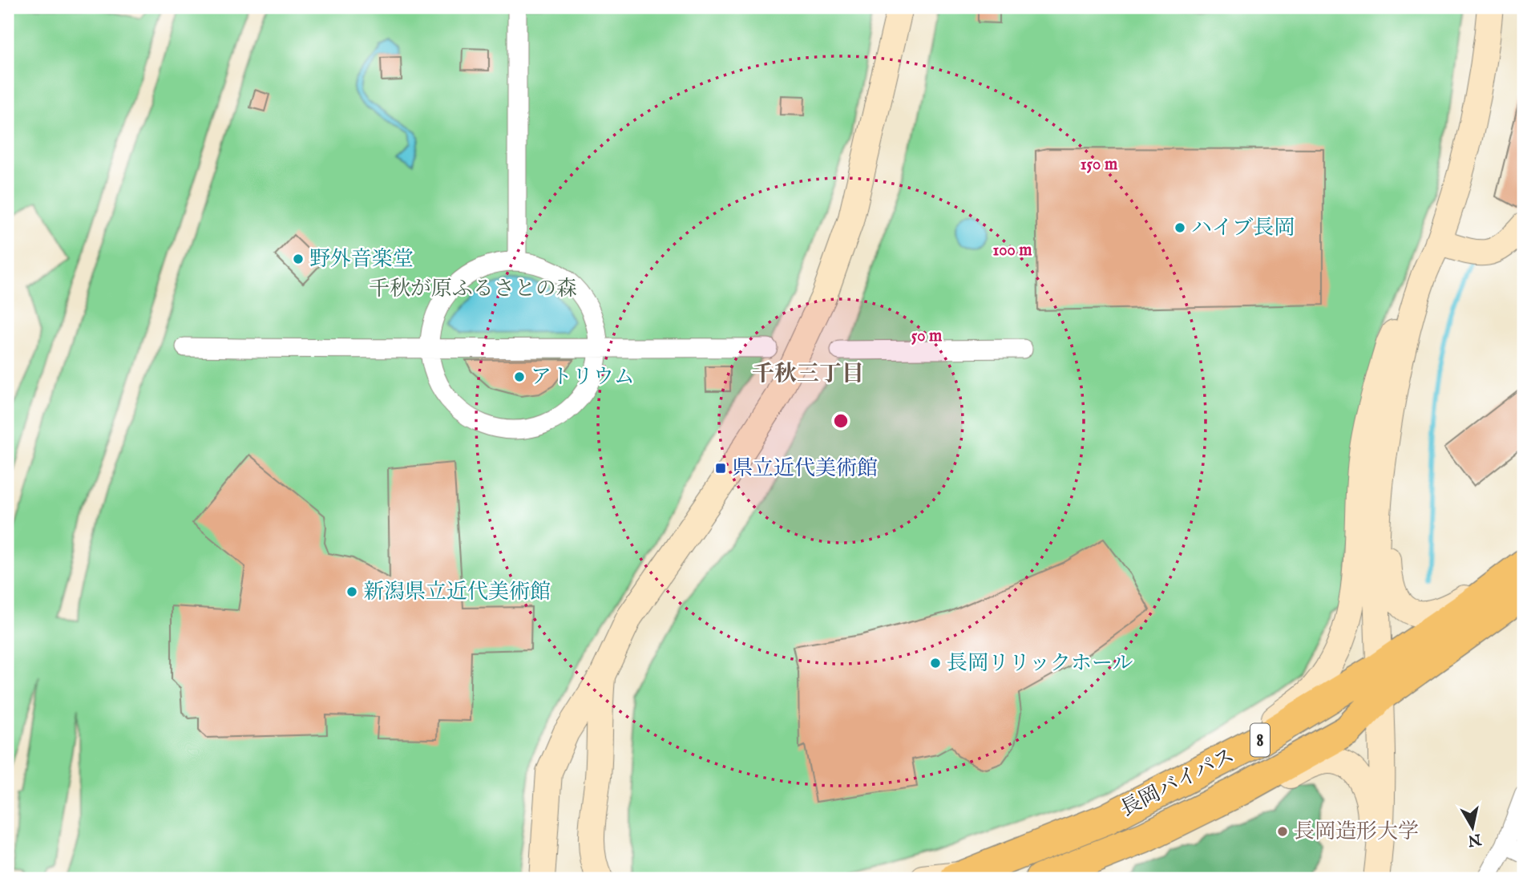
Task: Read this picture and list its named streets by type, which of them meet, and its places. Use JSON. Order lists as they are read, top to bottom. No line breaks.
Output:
{"streets":{"highway":["8","長岡バイパス"]},"districts":["千秋三丁目"],"parks":["千秋が原ふるさとの森"],"places":{"other":["ハイブ長岡","野外音楽堂","アトリウム","新潟県立近代美術館","長岡リリックホール","長岡造形大学"],"transit":["県立近代美術館"]},"north":"bottom","rings":["150 m","100 m","50 m"]}
